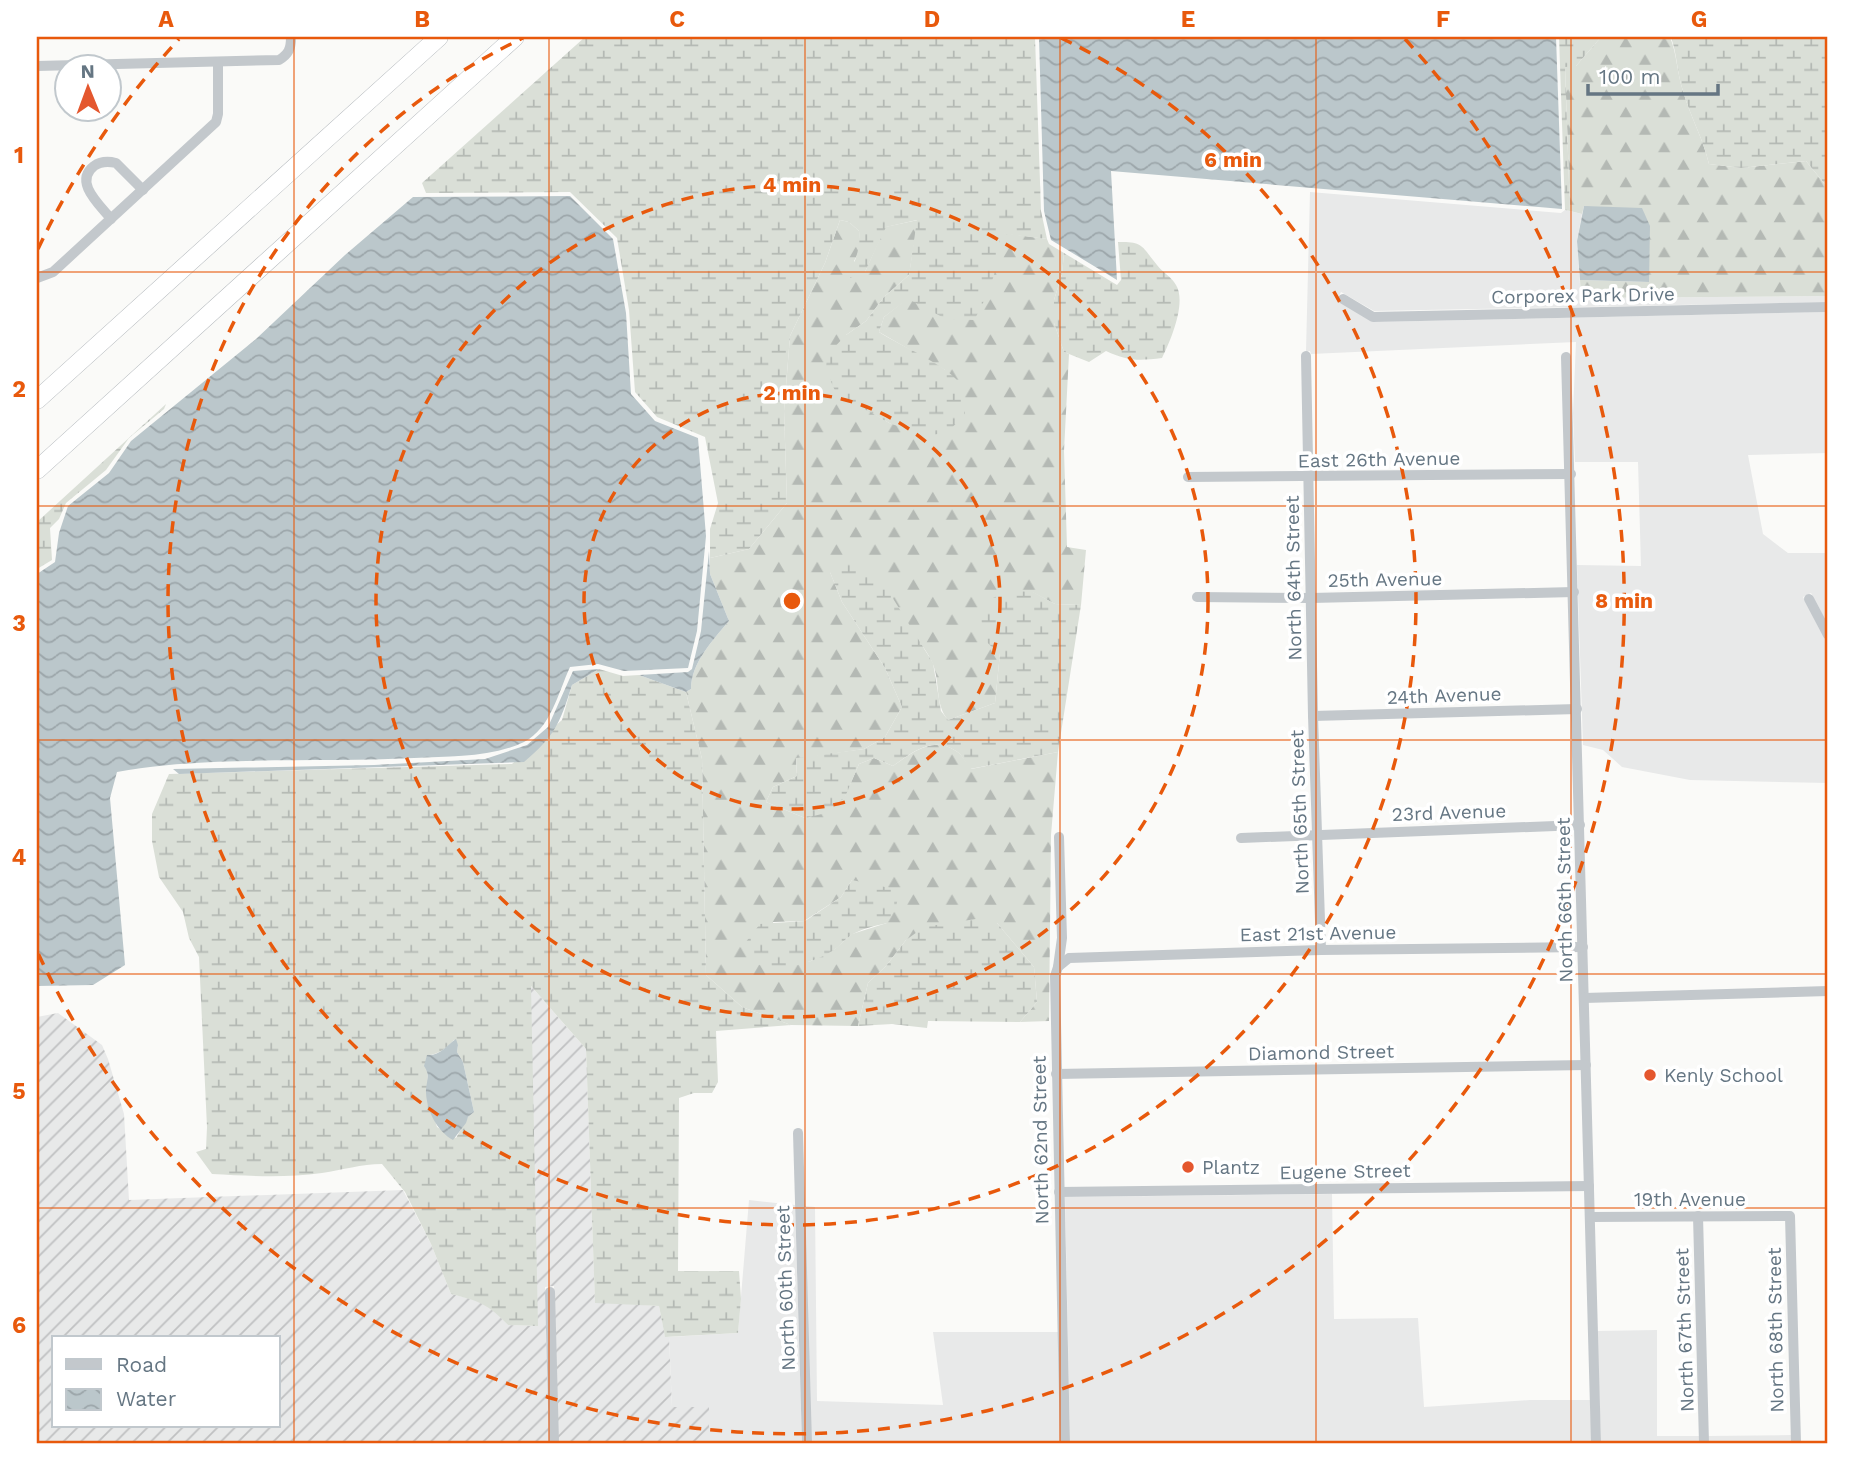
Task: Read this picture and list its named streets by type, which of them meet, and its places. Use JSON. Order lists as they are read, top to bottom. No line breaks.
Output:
{"streets":{"street":["Corporex Park Drive","East 26th Avenue","North 64th Street","25th Avenue","24th Avenue","North 65th Street","23rd Avenue","North 66th Street","East 21st Avenue","Diamond Street","North 62nd Street","Eugene Street","19th Avenue","North 60th Street","North 67th Street","North 68th Street"]},"crossings":[["East 26th Avenue","North 64th Street"],["East 26th Avenue","North 66th Street"],["North 64th Street","25th Avenue"],["North 64th Street","24th Avenue"],["North 64th Street","North 65th Street"],["25th Avenue","North 66th Street"],["24th Avenue","North 65th Street"],["24th Avenue","North 66th Street"],["North 65th Street","23rd Avenue"],["North 65th Street","East 21st Avenue"],["23rd Avenue","North 66th Street"],["North 66th Street","East 21st Avenue"],["North 66th Street","Diamond Street"],["North 66th Street","Eugene Street"],["North 66th Street","19th Avenue"],["East 21st Avenue","North 62nd Street"],["Diamond Street","North 62nd Street"],["North 62nd Street","Eugene Street"],["19th Avenue","North 67th Street"],["19th Avenue","North 68th Street"]],"places":["Kenly School","Plantz"],"legend":["Road","Water"],"scale_bar":"100 m","north":"top","grid":{"columns":["A","B","C","D","E","F","G"],"rows":["1","2","3","4","5","6"]},"rings":["6 min","4 min","2 min","8 min"]}
